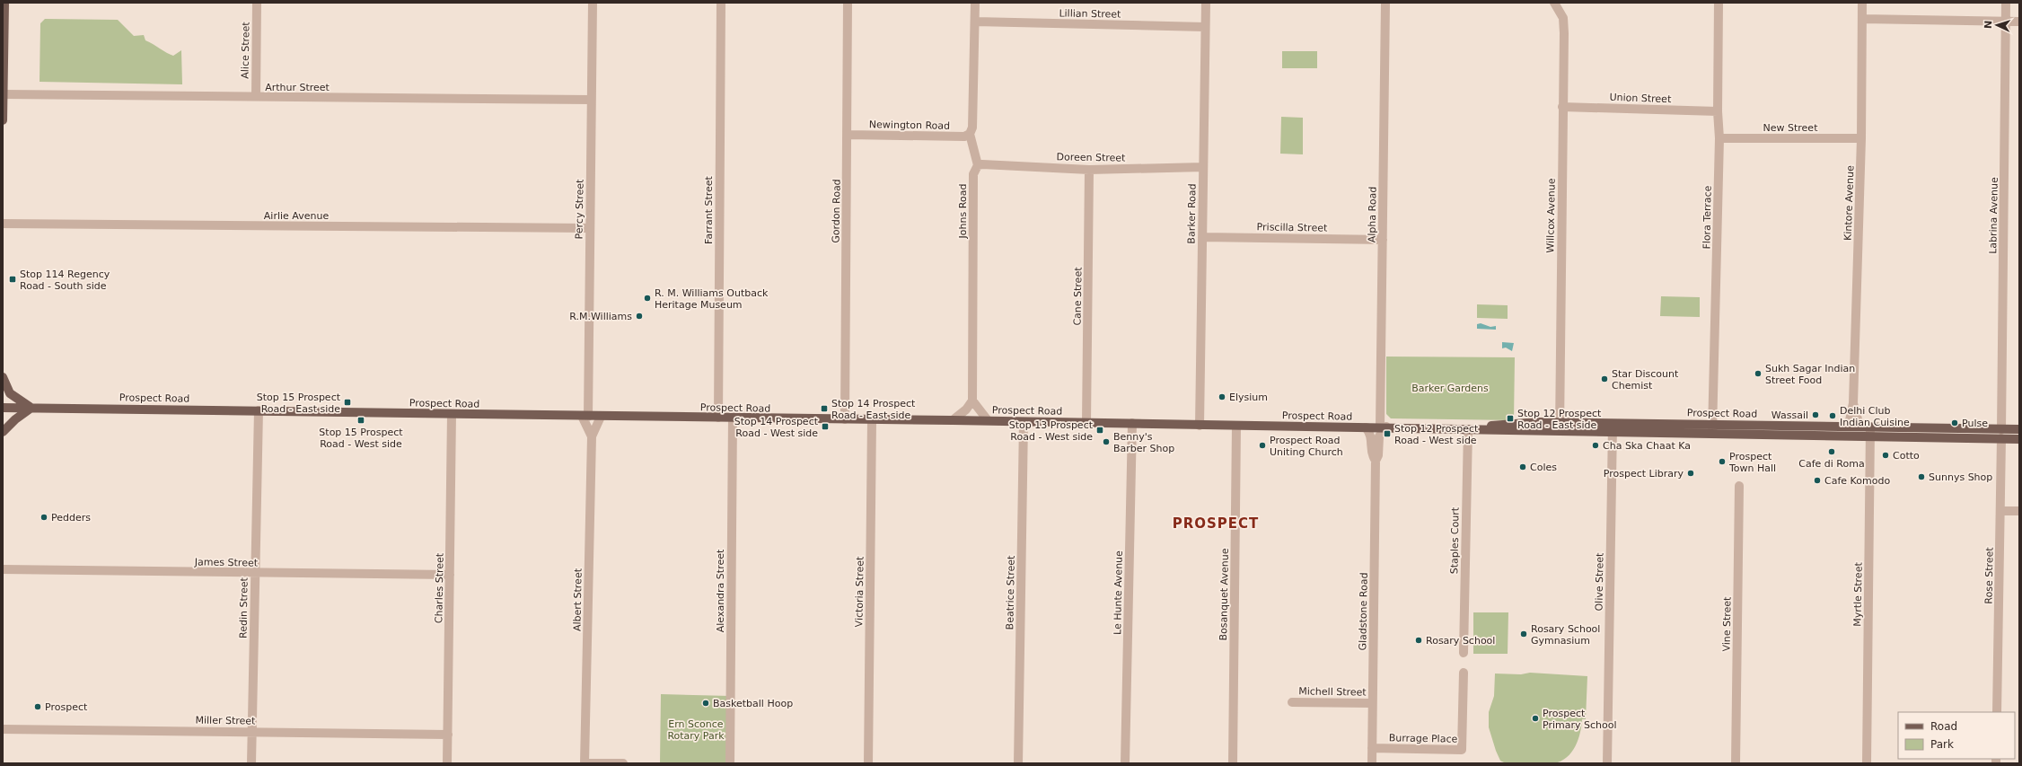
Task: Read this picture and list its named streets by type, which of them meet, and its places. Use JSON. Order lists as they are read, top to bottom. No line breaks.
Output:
{"streets":{"main road":["Prospect Road"],"street":["Lillian Street","Alice Street","Arthur Street","Union Street","Newington Road","New Street","Doreen Street","Kintore Avenue","Percy Street","Farrant Street","Gordon Road","Johns Road","Barker Road","Alpha Road","Airlie Avenue","Willcox Avenue","Labrina Avenue","Flora Terrace","Priscilla Street","Cane Street","Staples Court","James Street","Rose Street","Olive Street","Charles Street","Alexandra Street","Victoria Street","Beatrice Street","Le Hunte Avenue","Bosanquet Avenue","Myrtle Street","Albert Street","Redin Street","Gladstone Road","Vine Street","Michell Street","Miller Street","Burrage Place"]},"crossings":[["Lillian Street","Johns Road"],["Lillian Street","Barker Road"],["Alice Street","Arthur Street"],["Arthur Street","Percy Street"],["Union Street","Willcox Avenue"],["Union Street","Flora Terrace"],["Newington Road","Gordon Road"],["Newington Road","Johns Road"],["New Street","Kintore Avenue"],["New Street","Flora Terrace"],["Doreen Street","Johns Road"],["Doreen Street","Barker Road"],["Doreen Street","Cane Street"],["Kintore Avenue","Prospect Road"],["Percy Street","Airlie Avenue"],["Percy Street","Prospect Road"],["Percy Street","Albert Street"],["Farrant Street","Prospect Road"],["Gordon Road","Prospect Road"],["Barker Road","Priscilla Street"],["Barker Road","Prospect Road"],["Alpha Road","Priscilla Street"],["Alpha Road","Prospect Road"],["Alpha Road","Gladstone Road"],["Willcox Avenue","Prospect Road"],["Labrina Avenue","Prospect Road"],["Flora Terrace","Prospect Road"],["Cane Street","Prospect Road"],["Prospect Road","Staples Court"],["Prospect Road","Rose Street"],["Prospect Road","Olive Street"],["Prospect Road","Charles Street"],["Prospect Road","Alexandra Street"],["Prospect Road","Victoria Street"],["Prospect Road","Beatrice Street"],["Prospect Road","Le Hunte Avenue"],["Prospect Road","Bosanquet Avenue"],["Prospect Road","Myrtle Street"],["Prospect Road","Albert Street"],["Prospect Road","Redin Street"],["Prospect Road","Gladstone Road"],["James Street","Charles Street"],["James Street","Redin Street"],["Charles Street","Miller Street"],["Redin Street","Miller Street"],["Gladstone Road","Michell Street"],["Gladstone Road","Burrage Place"]],"districts":["PROSPECT"],"parks":["Barker Gardens","Ern Sconce Rotary Park"],"places":{"transit":["Stop 114 Regency Road - South side","Stop 15 Prospect Road - East side","Stop 14 Prospect Road - East side","Stop 12 Prospect Road - East side","Stop 15 Prospect Road - West side","Stop 14 Prospect Road - West side","Stop 13 Prospect Road - West side","Stop 12 Prospect Road - West side"],"other":["R. M. Williams Outback Heritage Museum","R.M.Williams","Sukh Sagar Indian Street Food","Star Discount Chemist","Elysium","Wassail","Delhi Club Indian Cuisine","Pulse","Benny's Barber Shop","Prospect Road Uniting Church","Cha Ska Chaat Ka","Cafe di Roma","Cotto","Prospect Town Hall","Coles","Prospect Library","Sunnys Shop","Cafe Komodo","Pedders","Rosary School Gymnasium","Rosary School","Basketball Hoop","Prospect","Prospect Primary School"]},"legend":["Road","Park"],"north":"left"}
